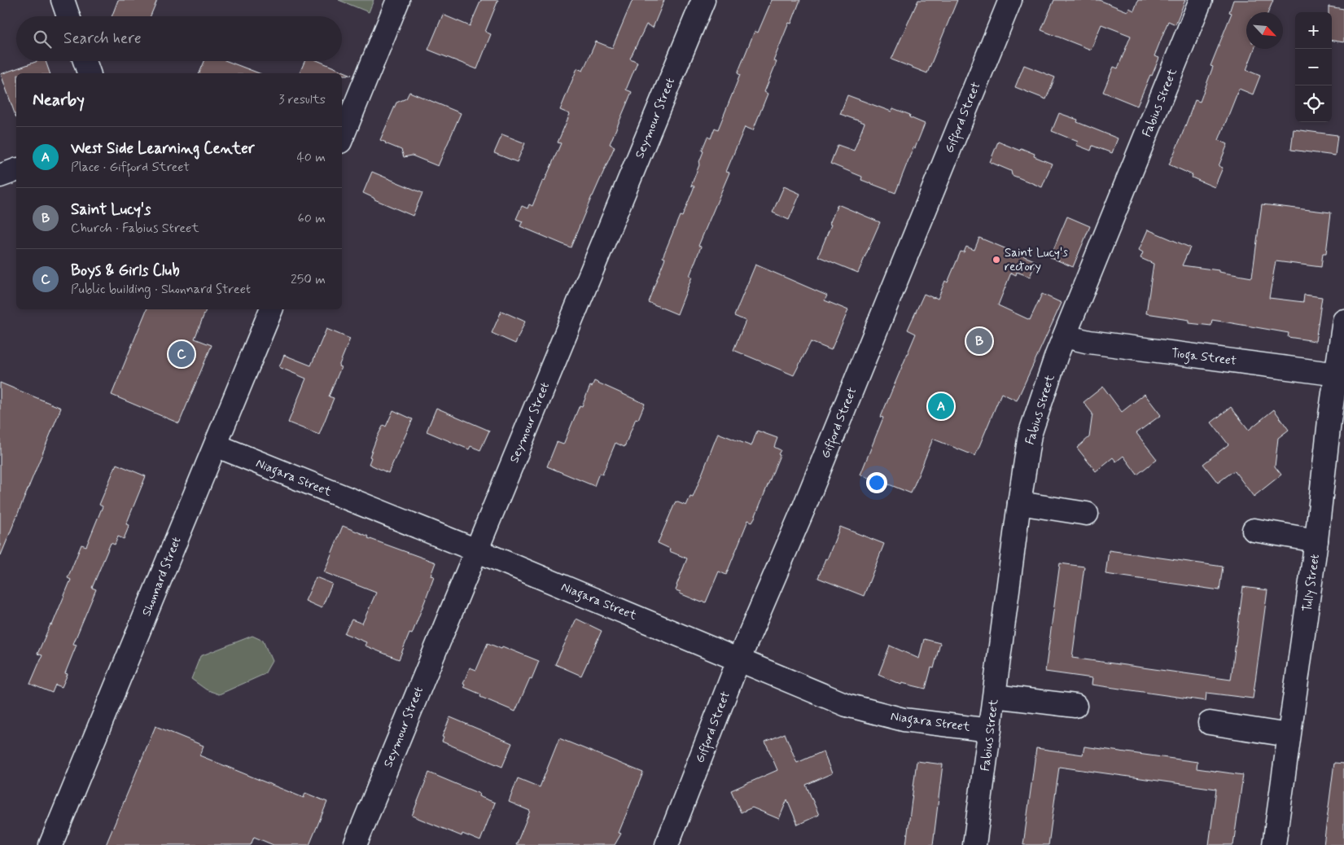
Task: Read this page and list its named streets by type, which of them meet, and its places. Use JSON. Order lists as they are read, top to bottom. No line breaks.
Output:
{"streets":{"street":["Fabius Street","Gifford Street","Seymour Street","Tioga Street","Niagara Street","Shonnard Street","Tully Street"]},"crossings":[["Fabius Street","Tioga Street"],["Fabius Street","Niagara Street"],["Gifford Street","Niagara Street"],["Seymour Street","Niagara Street"],["Tioga Street","Tully Street"],["Niagara Street","Shonnard Street"]],"places":["Saint Lucy's rectory"],"north":"bottom right","page":{"map_buttons":["+","−"],"search":"Search here","heading":["Nearby","3 results"],"list":[{"mark":"A","name":"West Side Learning Center","note":"Place · Gifford Street","value":"40 m"},{"mark":"B","name":"Saint Lucy's","note":"Church · Fabius Street","value":"60 m"},{"mark":"C","name":"Boys & Girls Club","note":"Public building · Shonnard Street","value":"250 m"}],"pins":["B","C","A"]}}
